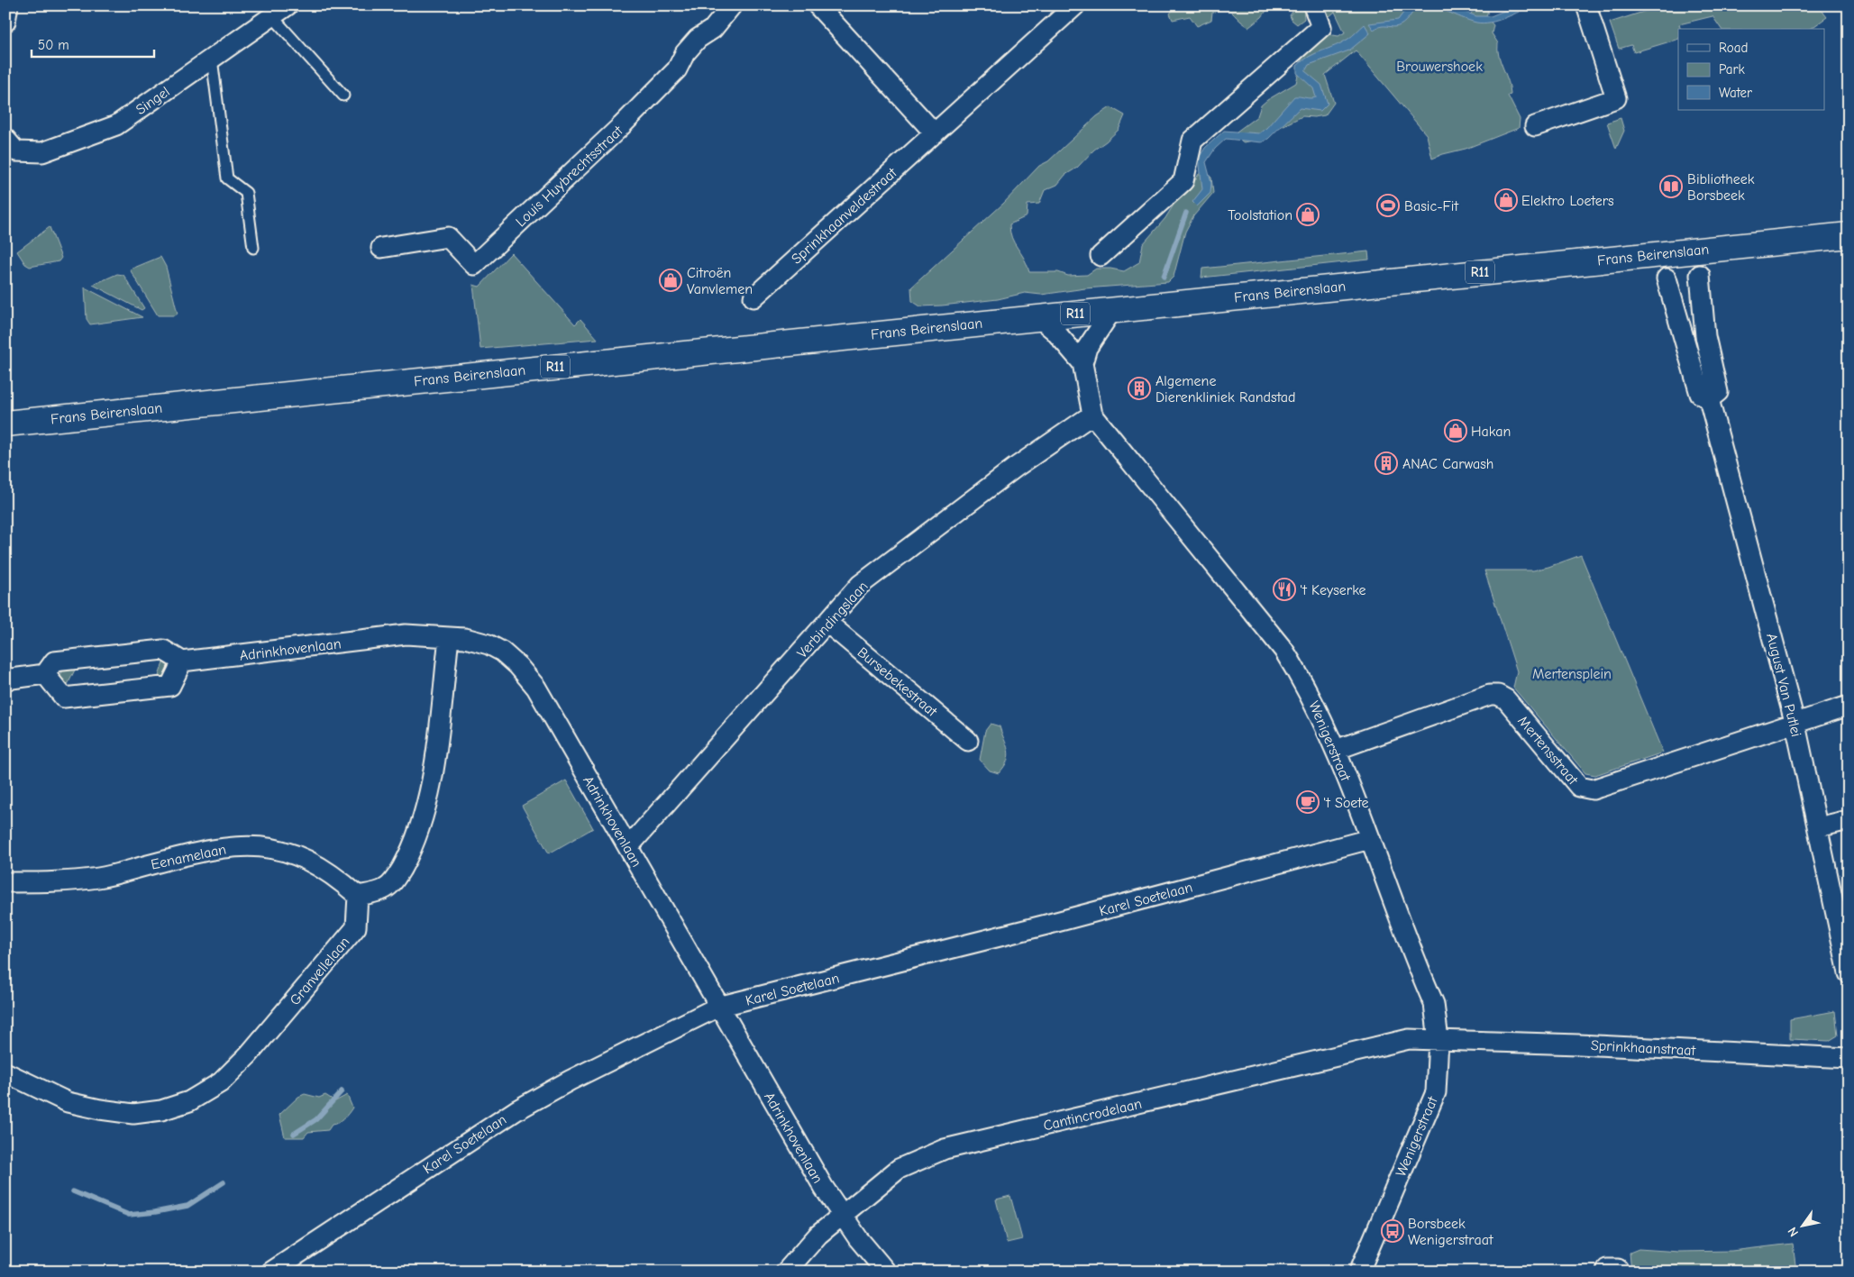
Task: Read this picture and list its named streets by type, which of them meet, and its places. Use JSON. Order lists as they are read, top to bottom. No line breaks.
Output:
{"streets":{"main road":["Frans Beirenslaan","R11"],"street":["Singel","Louis Huybrechtsstraat","Sprinkhaanveldestraat","Verbindingslaan","Adrinkhovenlaan","Bursebekestraat","August Van Putlei","Wenigerstraat","Mertensstraat","Eenamelaan","Karel Soetelaan","Granvellelaan","Sprinkhaanstraat","Cantincrodelaan"]},"crossings":[["Frans Beirenslaan","Wenigerstraat"],["Verbindingslaan","Adrinkhovenlaan"],["Verbindingslaan","Bursebekestraat"],["Verbindingslaan","Wenigerstraat"],["Adrinkhovenlaan","Karel Soetelaan"],["Adrinkhovenlaan","Cantincrodelaan"],["August Van Putlei","Mertensstraat"],["Wenigerstraat","Mertensstraat"],["Wenigerstraat","Karel Soetelaan"],["Wenigerstraat","Sprinkhaanstraat"],["Wenigerstraat","Cantincrodelaan"],["Eenamelaan","Granvellelaan"],["Sprinkhaanstraat","Cantincrodelaan"]],"parks":["Brouwershoek","Mertensplein"],"places":{"library":["Bibliotheek Borsbeek"],"shop":["Elektro Loeters","Toolstation","Citroën Vanvlemen","Hakan"],"sports":["Basic-Fit"],"building":["Algemene Dierenkliniek Randstad","ANAC Carwash"],"restaurant":["'t Keyserke"],"cafe":["'t Soete"],"bus stop":["Borsbeek Wenigerstraat"]},"legend":["Road","Park","Water"],"scale_bar":"50 m","north":"bottom left"}
